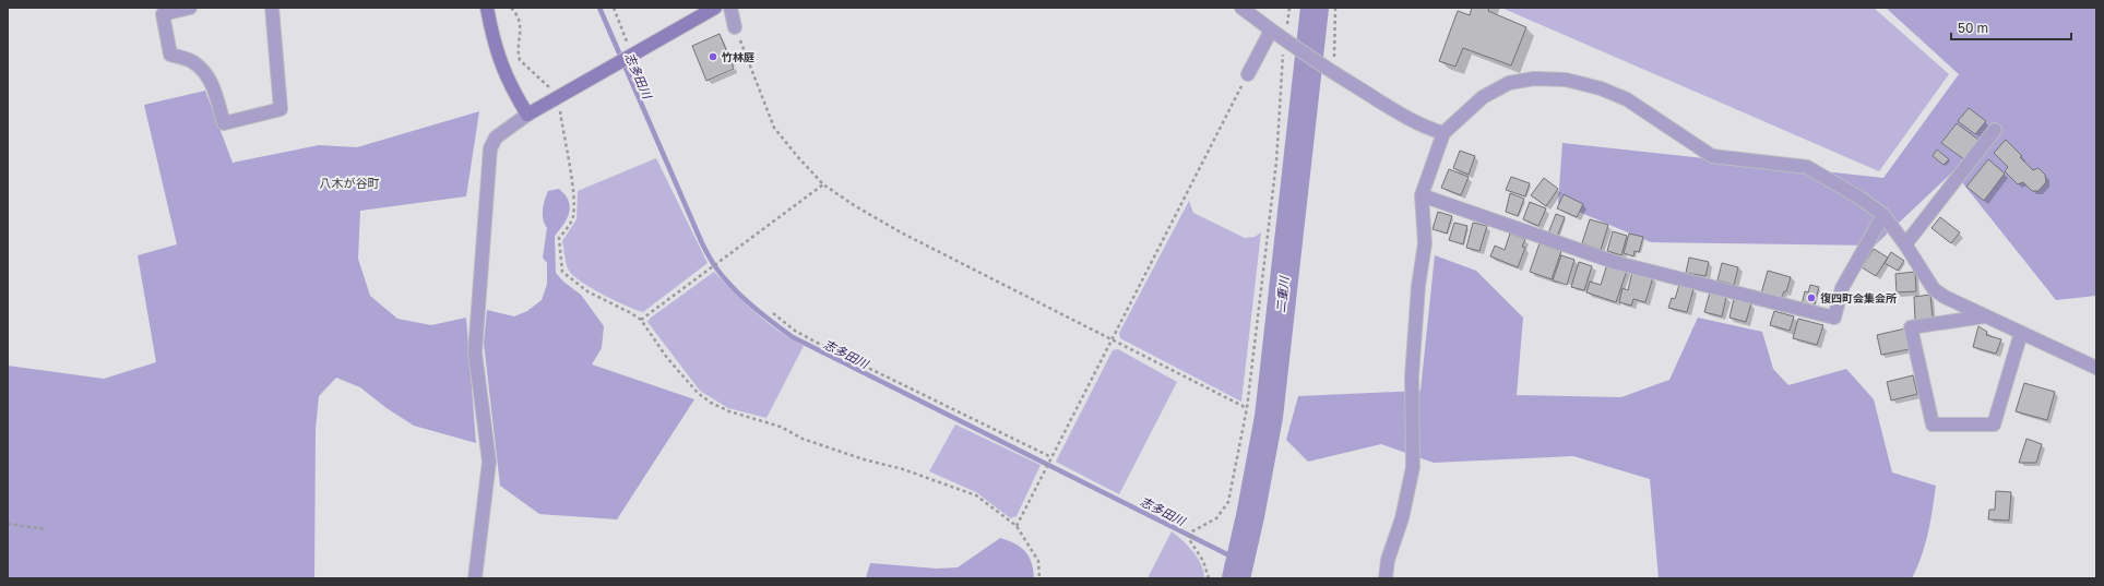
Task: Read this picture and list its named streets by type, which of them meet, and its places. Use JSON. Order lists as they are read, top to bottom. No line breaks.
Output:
{"districts":["八木が谷町"],"water":["志多田川","二重川"],"places":["竹林庭","復四町会集会所"],"scale_bar":"50 m"}
